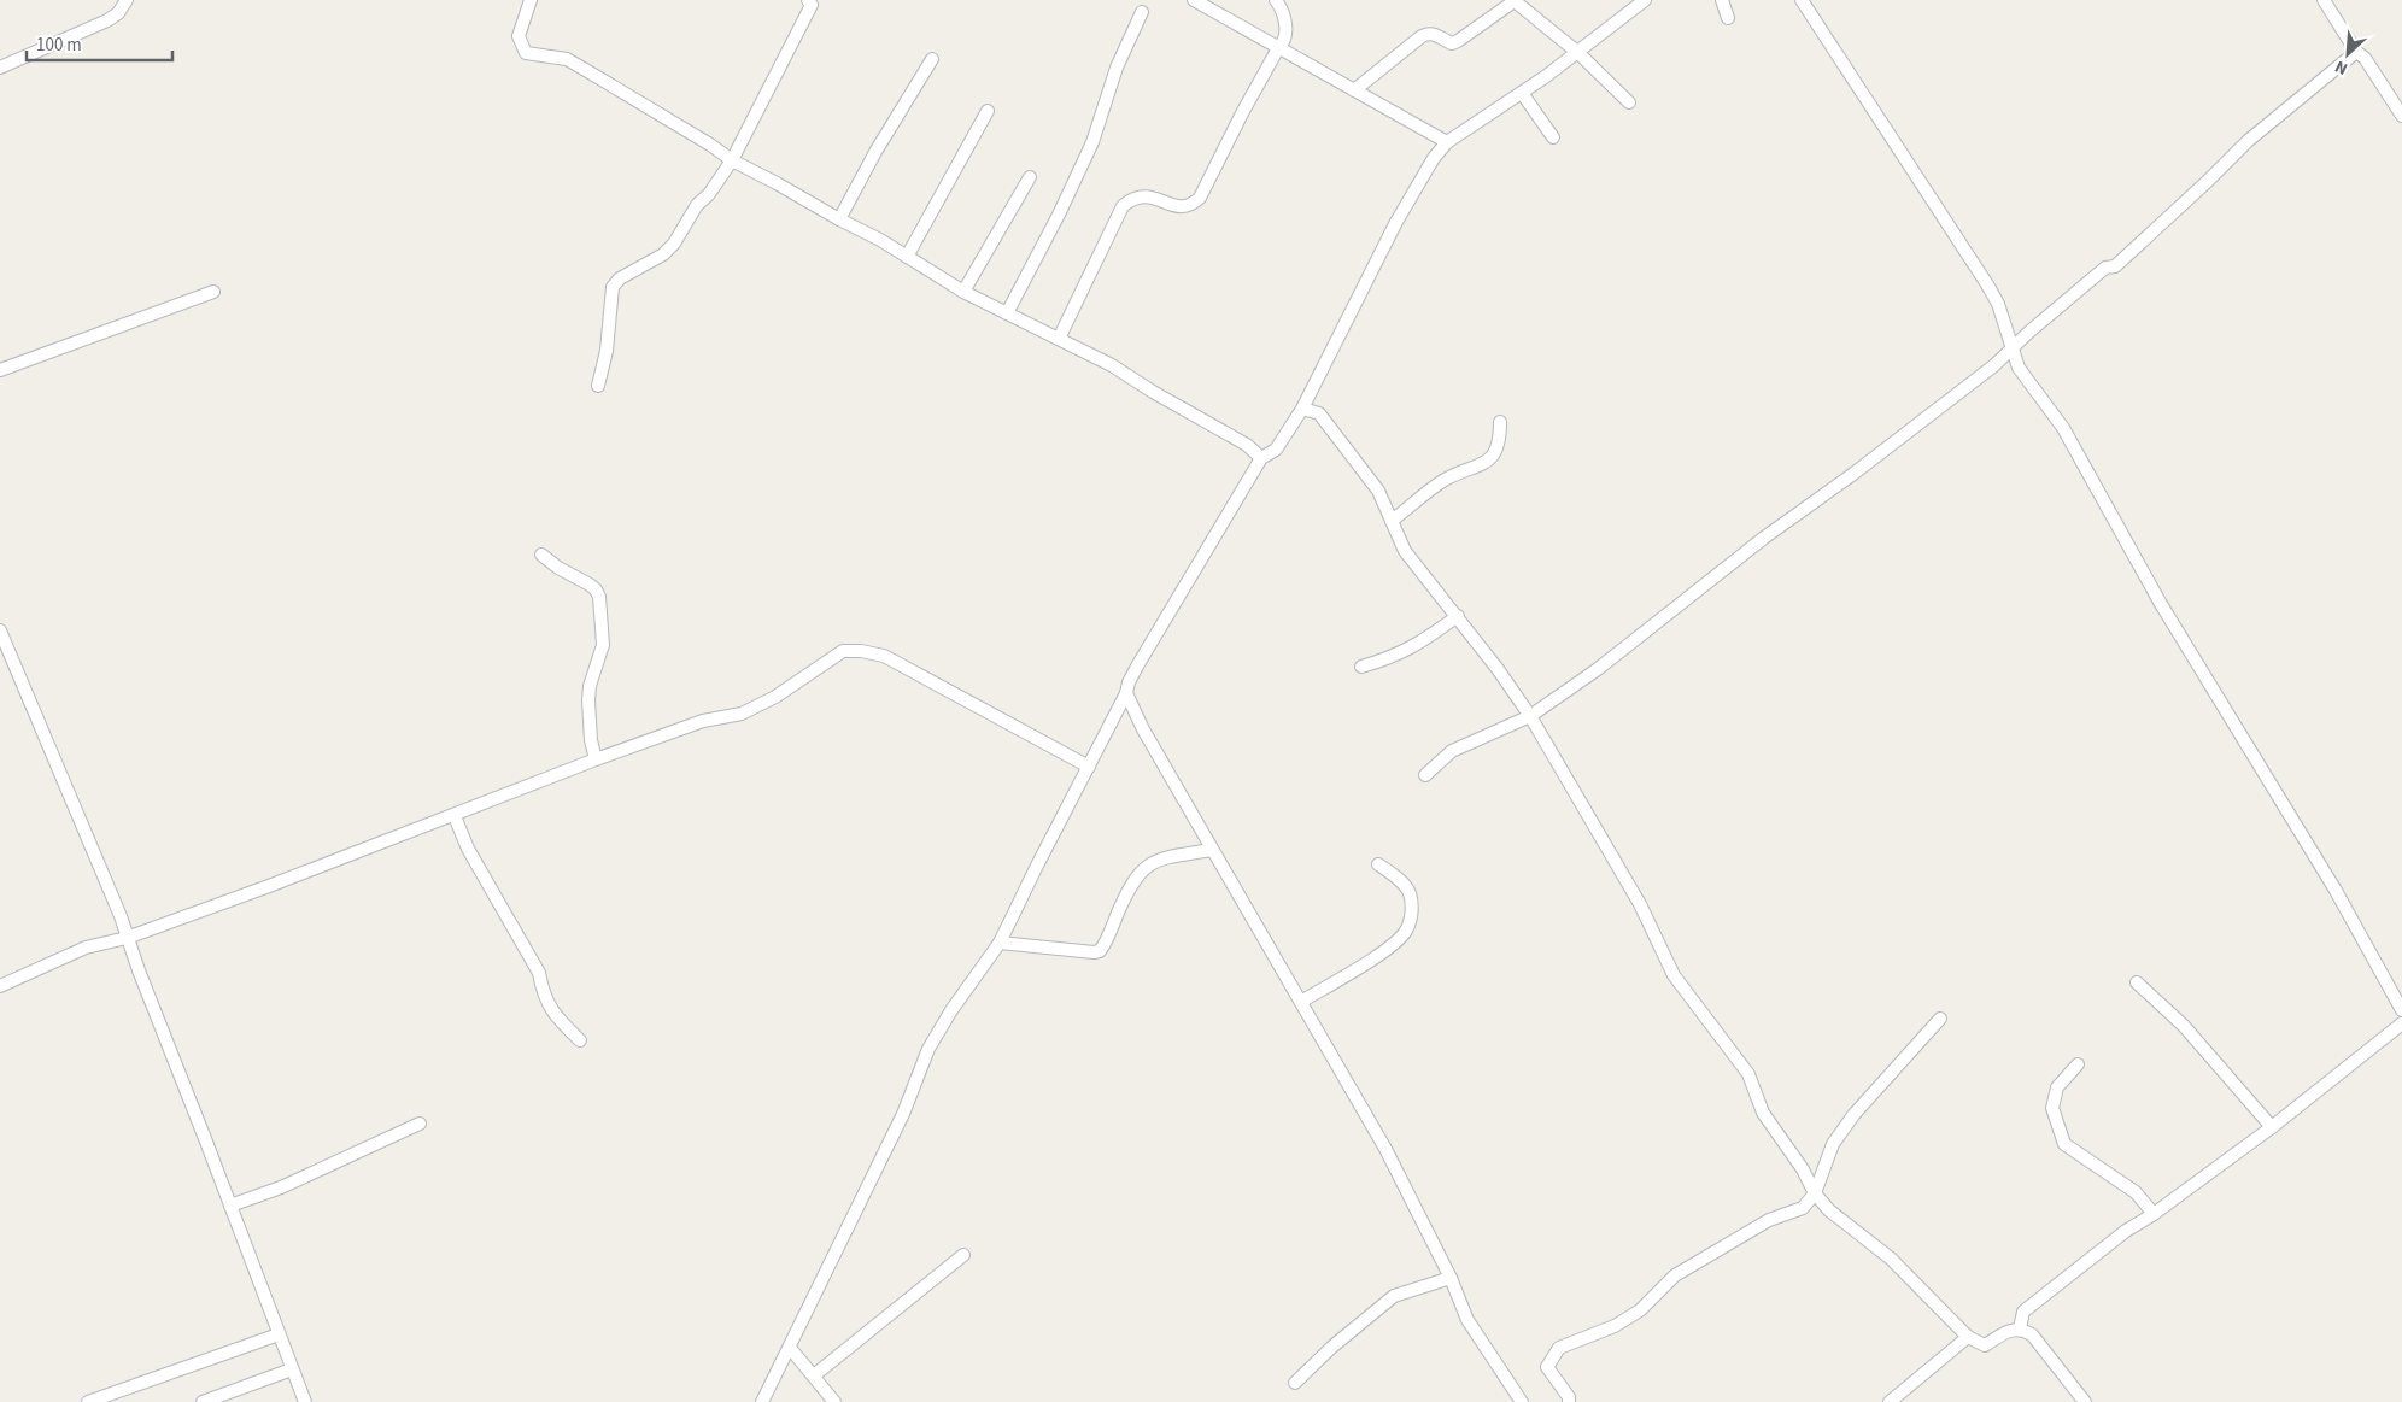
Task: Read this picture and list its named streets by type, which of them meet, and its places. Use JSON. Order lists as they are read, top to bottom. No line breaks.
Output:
{"scale_bar":"100 m","north":"bottom left"}
